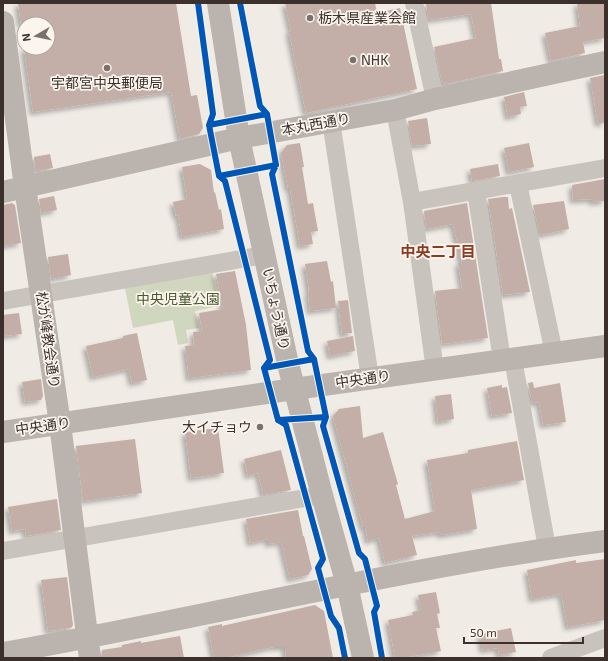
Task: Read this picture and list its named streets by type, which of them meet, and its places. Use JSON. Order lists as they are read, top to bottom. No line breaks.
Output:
{"streets":{"street":["本丸西通り","いちょう通り","松が峰教会通り","中央通り"]},"crossings":[["本丸西通り","いちょう通り"],["本丸西通り","松が峰教会通り"],["いちょう通り","中央通り"],["松が峰教会通り","中央通り"]],"districts":["中央二丁目"],"parks":["中央児童公園"],"places":["栃木県産業会館","NHK","宇都宮中央郵便局","大イチョウ"],"scale_bar":"50 m","north":"left"}
